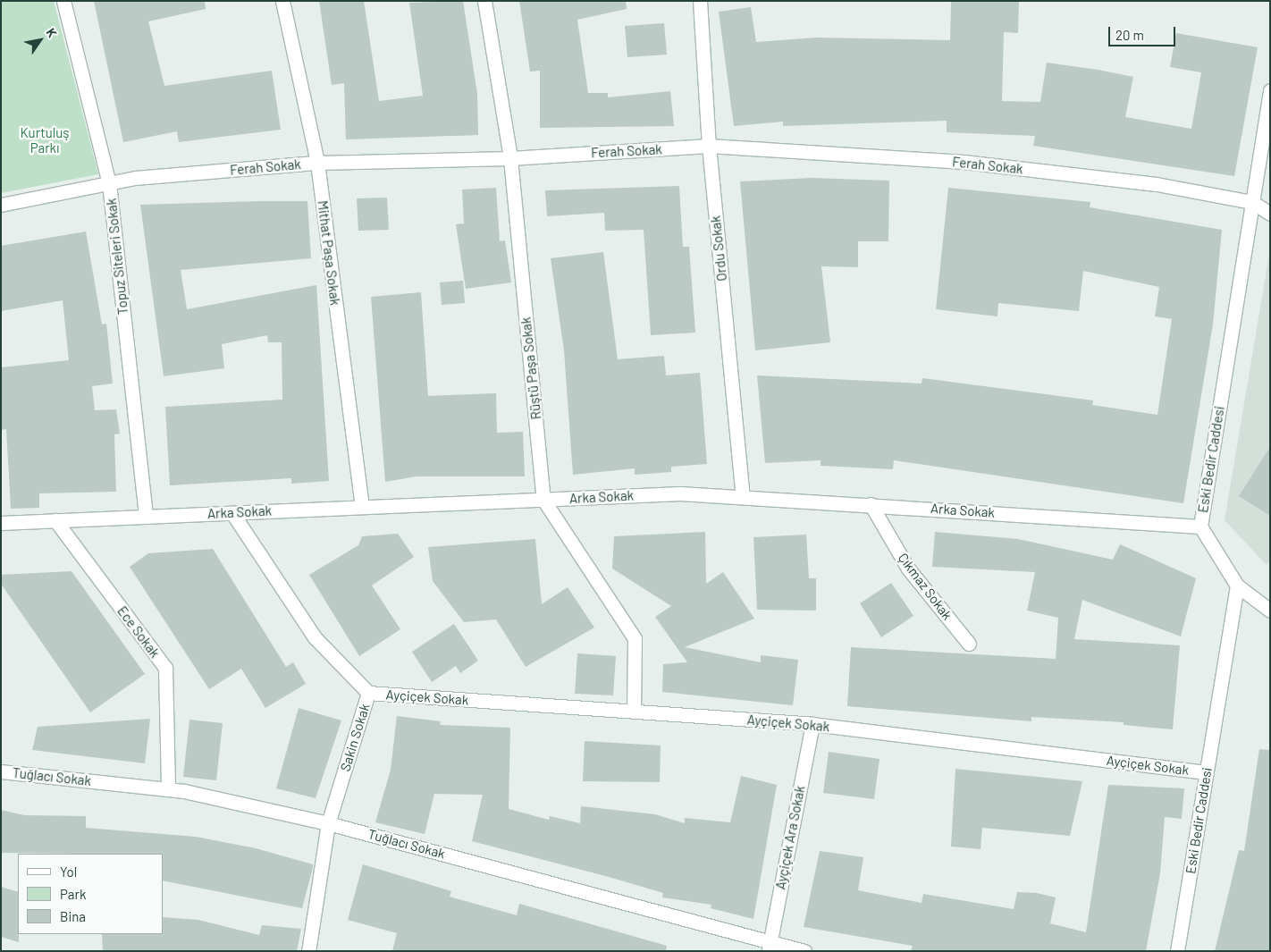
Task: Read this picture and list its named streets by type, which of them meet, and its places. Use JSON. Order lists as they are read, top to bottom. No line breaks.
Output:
{"streets":{"street":["Ferah Sokak","Ordu Sokak","Mithat Paşa Sokak","Topuz Siteleri Sokak","Rüştü Paşa Sokak","Eski Bedir Caddesi","Arka Sokak","Çıkmaz Sokak","Ece Sokak","Ayçiçek Sokak","Sakin Sokak","Tuğlacı Sokak","Ayçiçek Ara Sokak"]},"crossings":[["Ferah Sokak","Ordu Sokak"],["Ferah Sokak","Mithat Paşa Sokak"],["Ferah Sokak","Topuz Siteleri Sokak"],["Ferah Sokak","Rüştü Paşa Sokak"],["Ferah Sokak","Eski Bedir Caddesi"],["Ordu Sokak","Arka Sokak"],["Mithat Paşa Sokak","Arka Sokak"],["Topuz Siteleri Sokak","Arka Sokak"],["Rüştü Paşa Sokak","Arka Sokak"],["Rüştü Paşa Sokak","Ayçiçek Sokak"],["Eski Bedir Caddesi","Arka Sokak"],["Eski Bedir Caddesi","Ayçiçek Sokak"],["Arka Sokak","Çıkmaz Sokak"],["Arka Sokak","Ece Sokak"],["Arka Sokak","Sakin Sokak"],["Ece Sokak","Tuğlacı Sokak"],["Ayçiçek Sokak","Sakin Sokak"],["Ayçiçek Sokak","Ayçiçek Ara Sokak"],["Sakin Sokak","Tuğlacı Sokak"],["Tuğlacı Sokak","Ayçiçek Ara Sokak"]],"parks":["Kurtuluş Parkı"],"legend":["Yol","Park","Bina"],"scale_bar":"20 m","north":"top right"}
